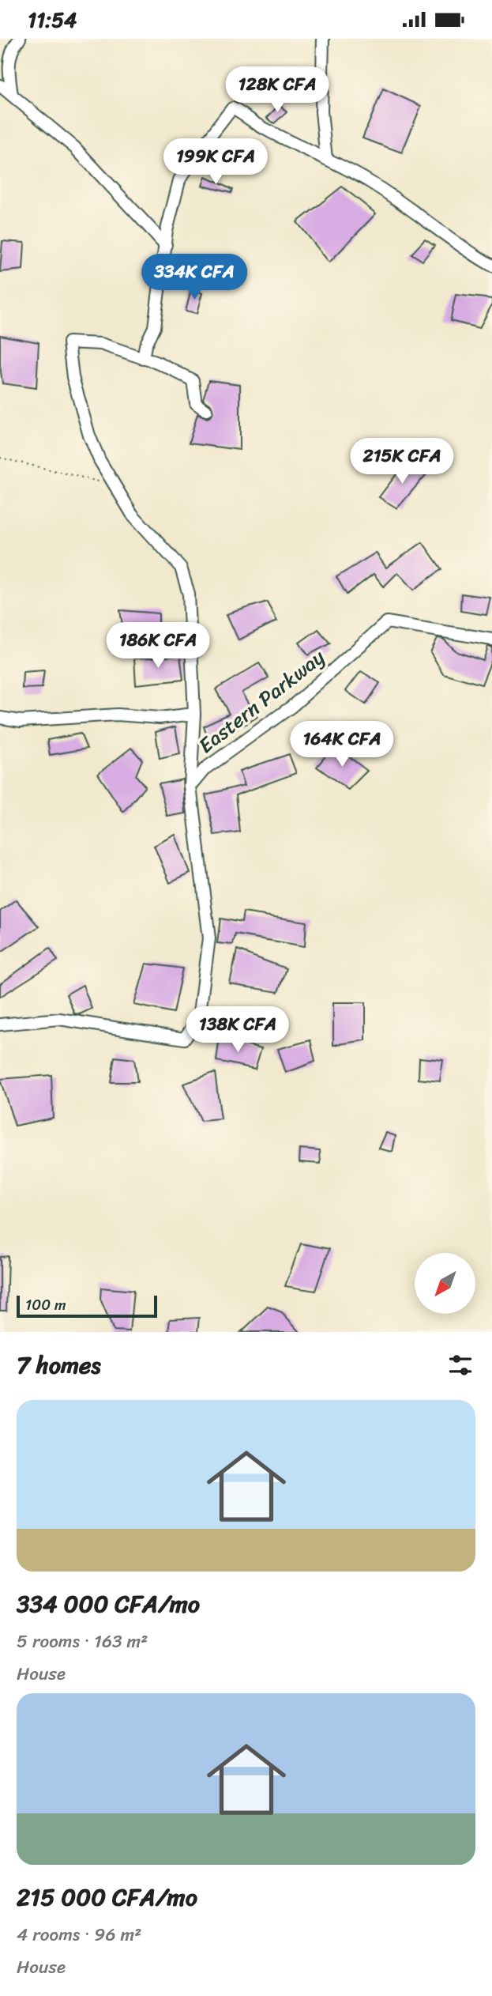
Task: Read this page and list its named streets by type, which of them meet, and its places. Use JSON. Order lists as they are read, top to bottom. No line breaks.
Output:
{"streets":{"street":["Eastern Parkway"]},"scale_bar":"100 m","north":"bottom left","page":{"status":"11:54","price":["128K CFA","199K CFA","334K CFA","215K CFA","186K CFA","164K CFA","138K CFA"],"scale":"100 m","heading":"7 homes","list":[{"name":"334 000 CFA/mo","note":"5 rooms · 163 m² · House"},{"name":"215 000 CFA/mo","note":"4 rooms · 96 m² · House"}]}}
